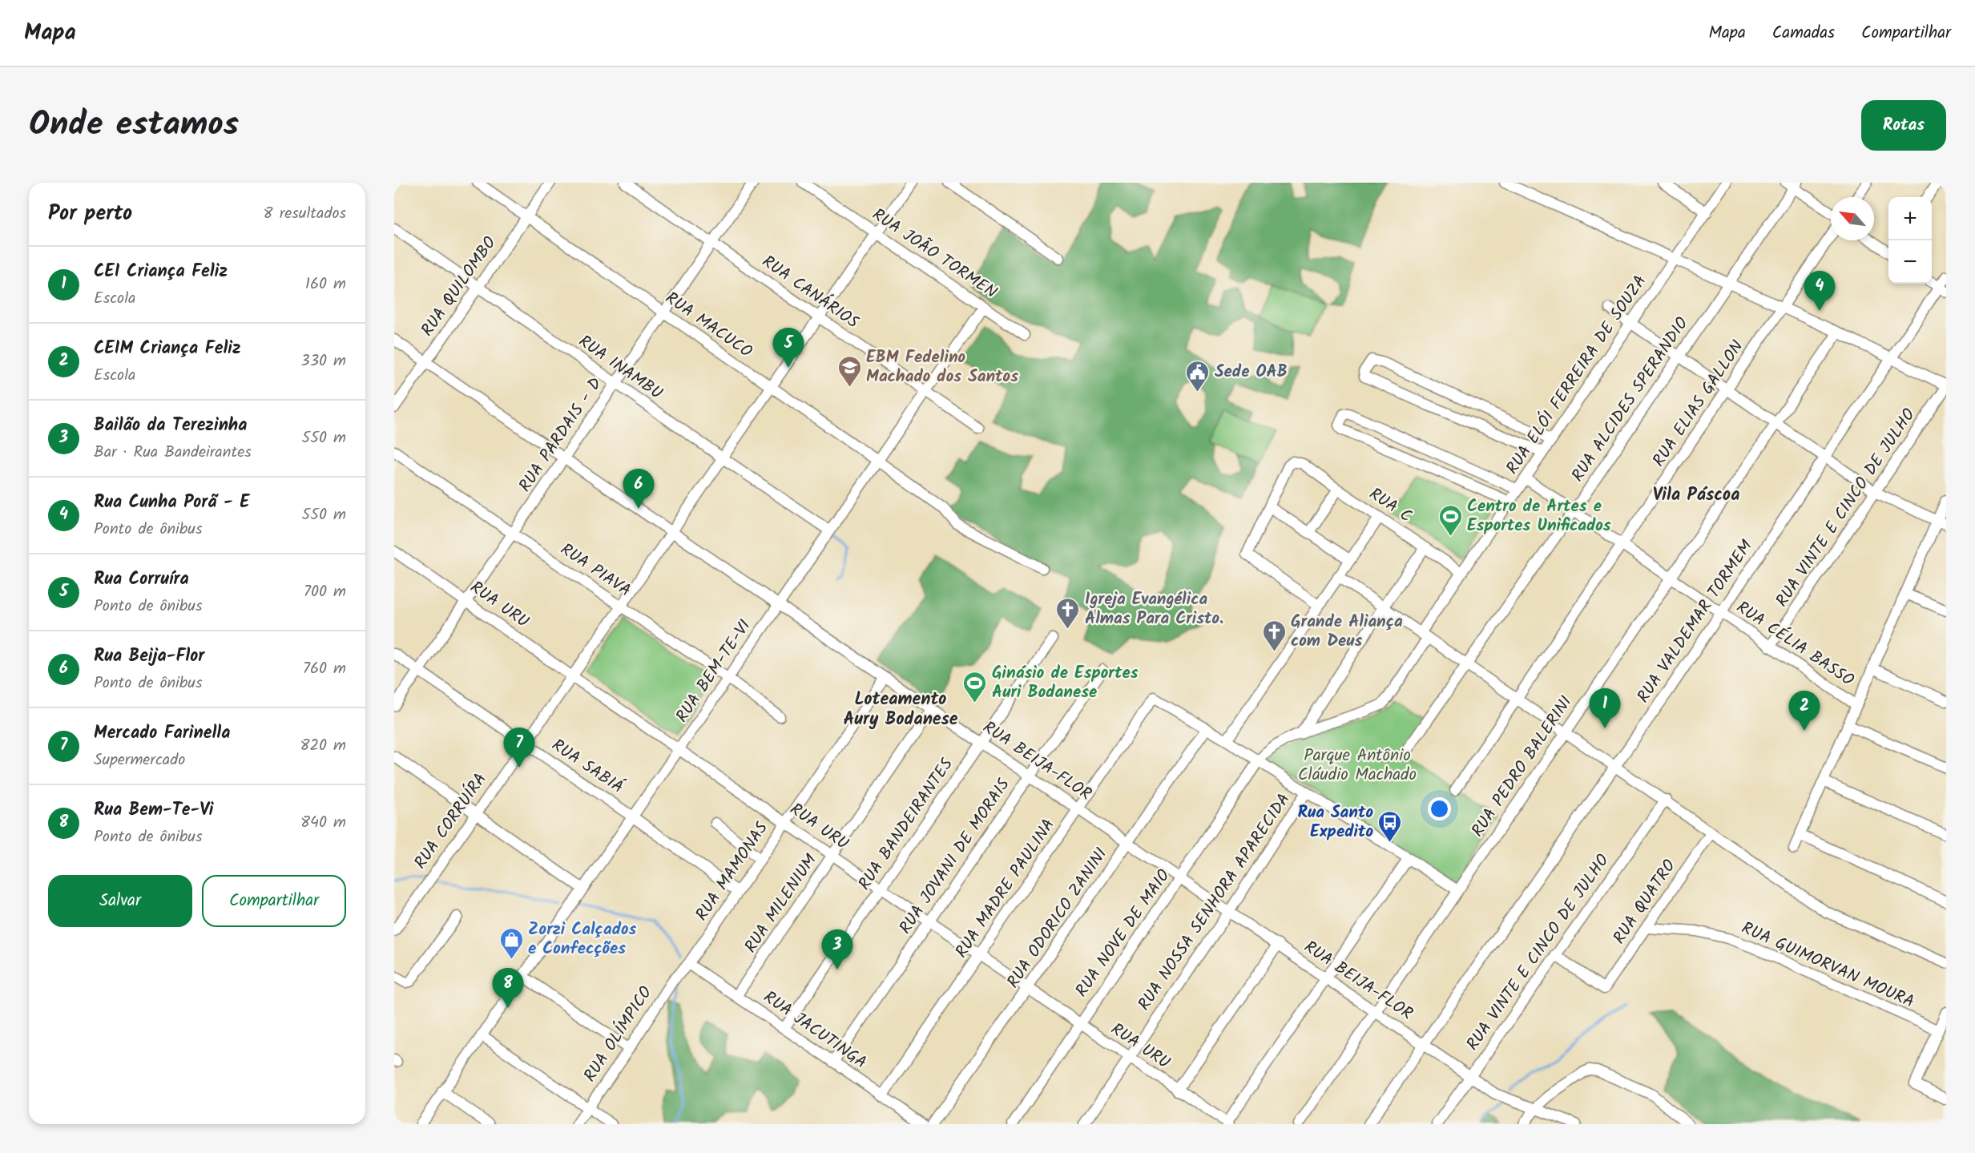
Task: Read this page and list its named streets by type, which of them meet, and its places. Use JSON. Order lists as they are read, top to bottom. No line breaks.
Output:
{"streets":{"street":["RUA JOÃO TORMEN","RUA QUILOMBO","RUA CANÁRIOS","RUA MACUCO","RUA INAMBU","RUA ELÓI FERREIRA DE SOUZA","RUA ALCIDES SPERANDIO","RUA ELIAS GALLON","RUA PARDAIS - D","RUA C","RUA VINTE E CINCO DE JULHO","RUA PIAVA","RUA URU","RUA VALDEMAR TORMEM","RUA CÉLIA BASSO","RUA BEM-TE-VI","RUA BEIJA-FLOR","RUA SABIÁ","RUA PEDRO BALERINI","RUA CORRUÍRA","RUA BANDEIRANTES","RUA JOVANI DE MORAIS","RUA MAMONAS","RUA MADRE PAULINA","RUA NOSSA SENHORA APARECIDA","RUA QUATRO","RUA MILENIUM","RUA ODORICO ZANINI","RUA NOVE DE MAIO","RUA GUIMORVAN MOURA","RUA JACUTINGA","RUA OLÍMPICO"]},"crossings":[["RUA JOÃO TORMEN","RUA BEM-TE-VI"],["RUA JOÃO TORMEN","RUA CORRUÍRA"],["RUA QUILOMBO","RUA MACUCO"],["RUA QUILOMBO","RUA INAMBU"],["RUA QUILOMBO","RUA BEIJA-FLOR"],["RUA CANÁRIOS","RUA PARDAIS - D"],["RUA CANÁRIOS","RUA BEM-TE-VI"],["RUA CANÁRIOS","RUA CORRUÍRA"],["RUA MACUCO","RUA PARDAIS - D"],["RUA MACUCO","RUA BEM-TE-VI"],["RUA MACUCO","RUA CORRUÍRA"],["RUA INAMBU","RUA PARDAIS - D"],["RUA INAMBU","RUA BEM-TE-VI"],["RUA INAMBU","RUA CORRUÍRA"],["RUA ELÓI FERREIRA DE SOUZA","RUA C"],["RUA ELÓI FERREIRA DE SOUZA","RUA CÉLIA BASSO"],["RUA ELÓI FERREIRA DE SOUZA","RUA NOVE DE MAIO"],["RUA ALCIDES SPERANDIO","RUA CÉLIA BASSO"],["RUA ELIAS GALLON","RUA CÉLIA BASSO"],["RUA PARDAIS - D","RUA PIAVA"],["RUA PARDAIS - D","RUA URU"],["RUA PARDAIS - D","RUA BEIJA-FLOR"],["RUA PARDAIS - D","RUA SABIÁ"],["RUA VINTE E CINCO DE JULHO","RUA CÉLIA BASSO"],["RUA VINTE E CINCO DE JULHO","RUA BEIJA-FLOR"],["RUA VINTE E CINCO DE JULHO","RUA QUATRO"],["RUA PIAVA","RUA BEM-TE-VI"],["RUA PIAVA","RUA CORRUÍRA"],["RUA URU","RUA BEM-TE-VI"],["RUA URU","RUA CORRUÍRA"],["RUA URU","RUA BANDEIRANTES"],["RUA URU","RUA JOVANI DE MORAIS"],["RUA URU","RUA MAMONAS"],["RUA URU","RUA MADRE PAULINA"],["RUA URU","RUA NOSSA SENHORA APARECIDA"],["RUA URU","RUA MILENIUM"],["RUA URU","RUA ODORICO ZANINI"],["RUA URU","RUA NOVE DE MAIO"],["RUA VALDEMAR TORMEM","RUA CÉLIA BASSO"],["RUA VALDEMAR TORMEM","RUA BEIJA-FLOR"],["RUA CÉLIA BASSO","RUA PEDRO BALERINI"],["RUA BEM-TE-VI","RUA BEIJA-FLOR"],["RUA BEM-TE-VI","RUA SABIÁ"],["RUA BEIJA-FLOR","RUA PEDRO BALERINI"],["RUA BEIJA-FLOR","RUA CORRUÍRA"],["RUA BEIJA-FLOR","RUA BANDEIRANTES"],["RUA BEIJA-FLOR","RUA JOVANI DE MORAIS"],["RUA BEIJA-FLOR","RUA MAMONAS"],["RUA BEIJA-FLOR","RUA MADRE PAULINA"],["RUA BEIJA-FLOR","RUA NOSSA SENHORA APARECIDA"],["RUA BEIJA-FLOR","RUA MILENIUM"],["RUA BEIJA-FLOR","RUA ODORICO ZANINI"],["RUA BEIJA-FLOR","RUA NOVE DE MAIO"],["RUA SABIÁ","RUA CORRUÍRA"],["RUA SABIÁ","RUA MAMONAS"],["RUA BANDEIRANTES","RUA JACUTINGA"],["RUA JOVANI DE MORAIS","RUA JACUTINGA"],["RUA MAMONAS","RUA JACUTINGA"],["RUA MAMONAS","RUA OLÍMPICO"],["RUA MADRE PAULINA","RUA ODORICO ZANINI"],["RUA MADRE PAULINA","RUA JACUTINGA"],["RUA QUATRO","RUA GUIMORVAN MOURA"],["RUA MILENIUM","RUA JACUTINGA"],["RUA JACUTINGA","RUA OLÍMPICO"]],"districts":["Vila Páscoa","Loteamento Aury Bodanese"],"parks":["Parque Antônio Cláudio Machado"],"places":{"school or university":["EBM Fedelino Machado dos Santos"],"public building":["Sede OAB"],"sports":["Centro de Artes e Esportes Unificados","Ginásio de Esportes Auri Bodanese"],"church":["Igreja Evangélica Almas Para Cristo.","Grande Aliança com Deus"],"bus stop":["Rua Santo Expedito"],"shop":["Zorzi Calçados e Confecções"]},"north":"top left","page":{"header":"Mapa","nav":["Mapa","Camadas","Compartilhar"],"title":"Onde estamos","buttons":["Rotas",["Salvar","Compartilhar"]],"heading":["Por perto","8 resultados"],"map_buttons":["+","−"],"list":[{"mark":"1","name":"CEI Criança Feliz","note":"Escola","value":"160 m"},{"mark":"2","name":"CEIM Criança Feliz","note":"Escola","value":"330 m"},{"mark":"3","name":"Bailão da Terezinha","note":"Bar · Rua Bandeirantes","value":"550 m"},{"mark":"4","name":"Rua Cunha Porã - E","note":"Ponto de ônibus","value":"550 m"},{"mark":"5","name":"Rua Corruíra","note":"Ponto de ônibus","value":"700 m"},{"mark":"6","name":"Rua Beija-Flor","note":"Ponto de ônibus","value":"760 m"},{"mark":"7","name":"Mercado Farinella","note":"Supermercado","value":"820 m"},{"mark":"8","name":"Rua Bem-Te-Vi","note":"Ponto de ônibus","value":"840 m"}],"pins":["4","5","6","1","2","7","3","8"]}}
